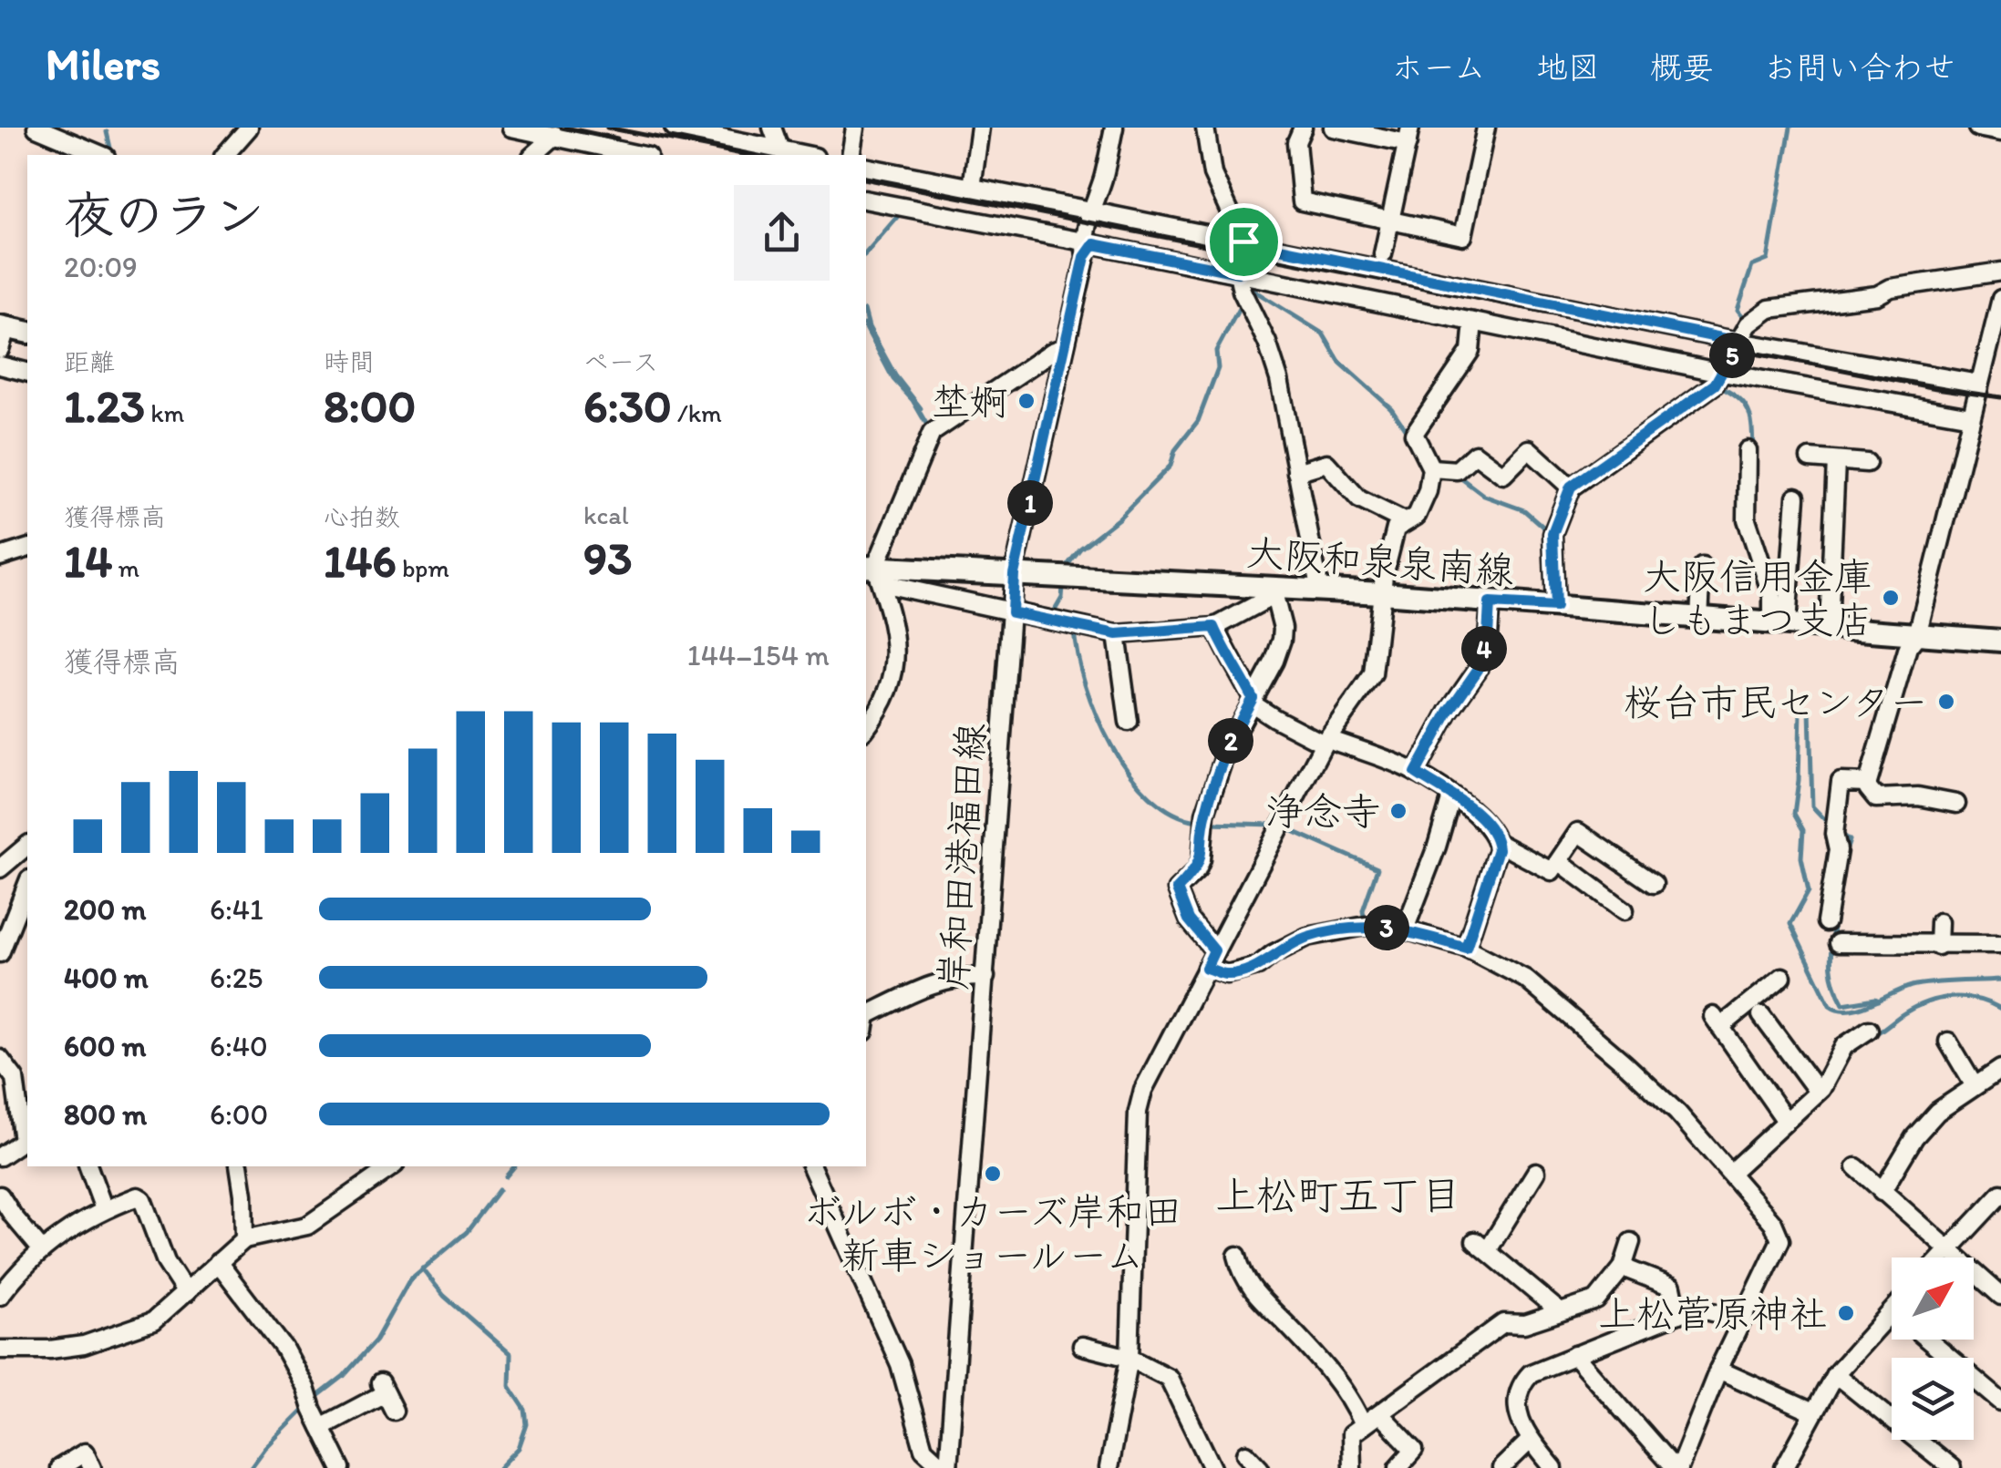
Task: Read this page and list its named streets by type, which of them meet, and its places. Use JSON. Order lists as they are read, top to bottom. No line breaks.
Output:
{"streets":{"main road":["大阪和泉泉南線"],"street":["岸和田港福田線"]},"crossings":[["大阪和泉泉南線","岸和田港福田線"]],"districts":["上松町五丁目"],"places":["埜婀","大阪信用金庫 しもまつ支店","桜台市民センター","浄念寺","ボルボ・カーズ岸和田 新車ショールーム","上松菅原神社"],"north":"top right","page":{"header":"Milers","nav":["ホーム","地図","概要","お問い合わせ"],"heading":["夜のラン","20:09"],"stats":[["距離","1.23 km"],["時間","8:00"],["ペース","6:30 /km"],["獲得標高","14 m"],["心拍数","146 bpm"],["kcal","93"]],"pins":["5","1","4","2","3"],"chart":["獲得標高","144–154 m"],"list":[{"name":"200 m","note":"6:41"},{"name":"400 m","note":"6:25"},{"name":"600 m","note":"6:40"},{"name":"800 m","note":"6:00"}]}}
